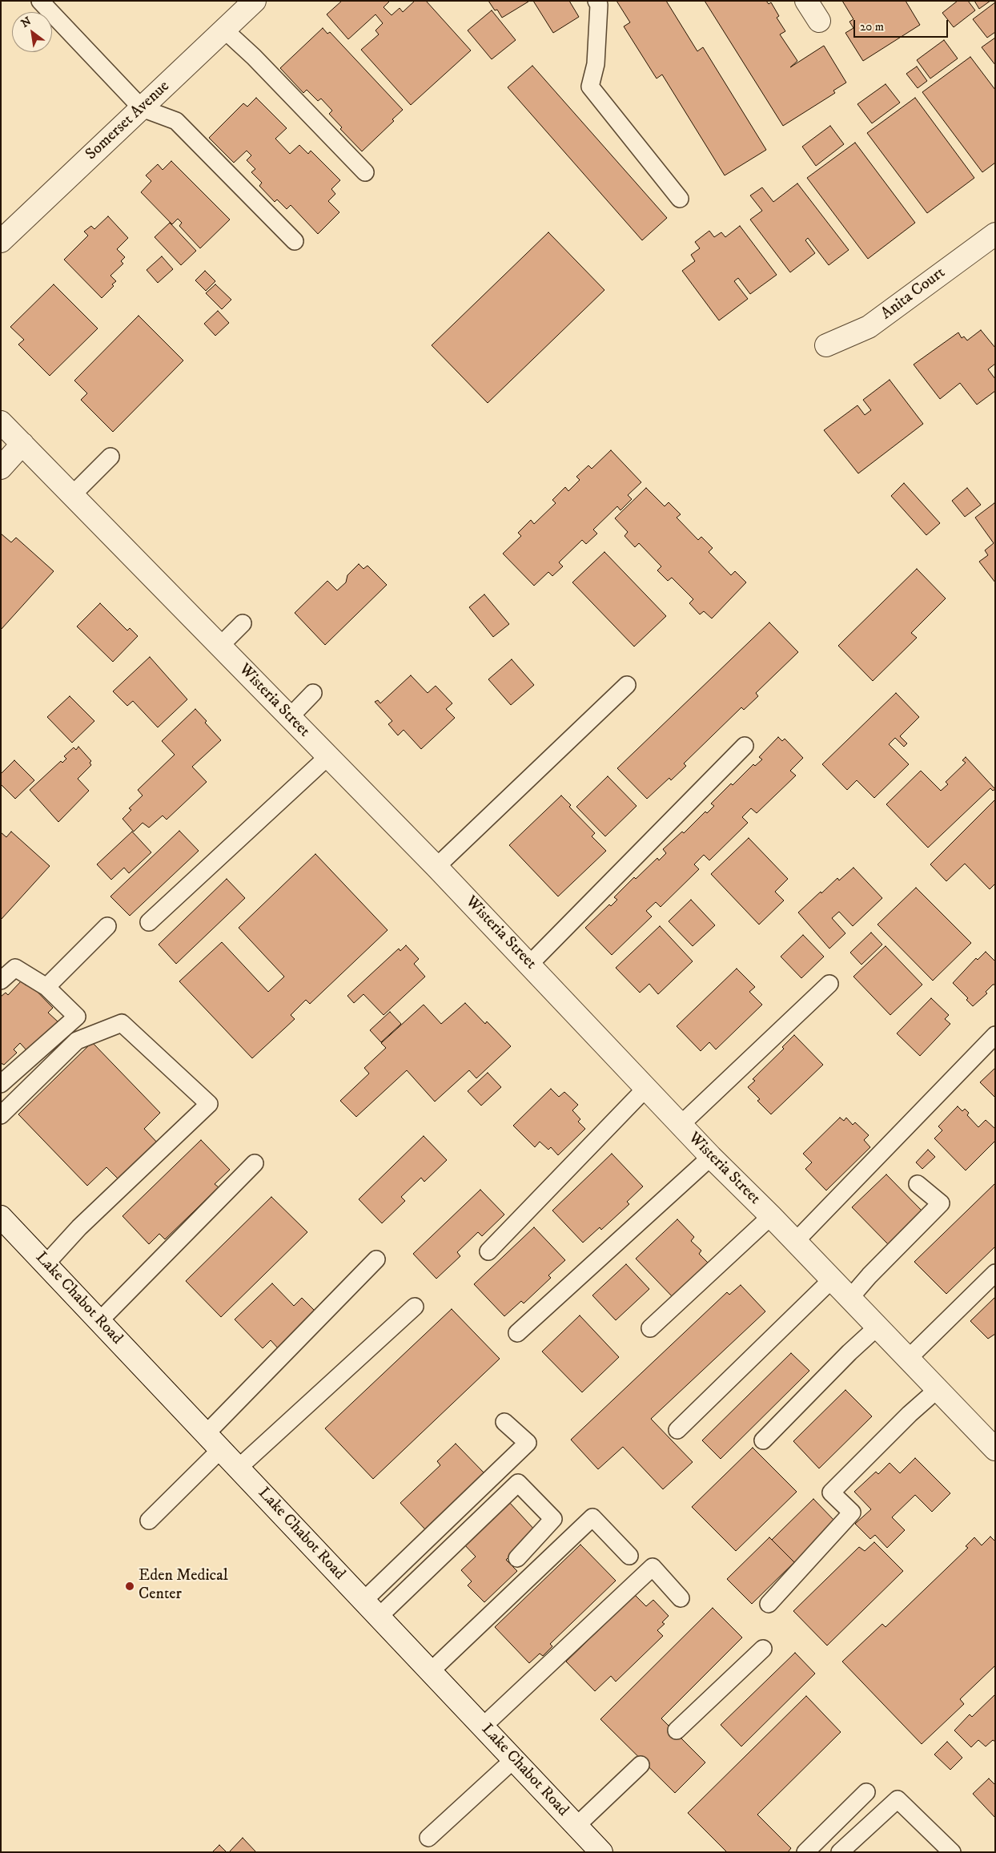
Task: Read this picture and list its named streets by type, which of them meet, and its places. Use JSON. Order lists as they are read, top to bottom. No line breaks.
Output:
{"streets":{"street":["Somerset Avenue","Anita Court","Wisteria Street","Lake Chabot Road"]},"places":["Eden Medical Center"],"scale_bar":"20 m","north":"top left"}
